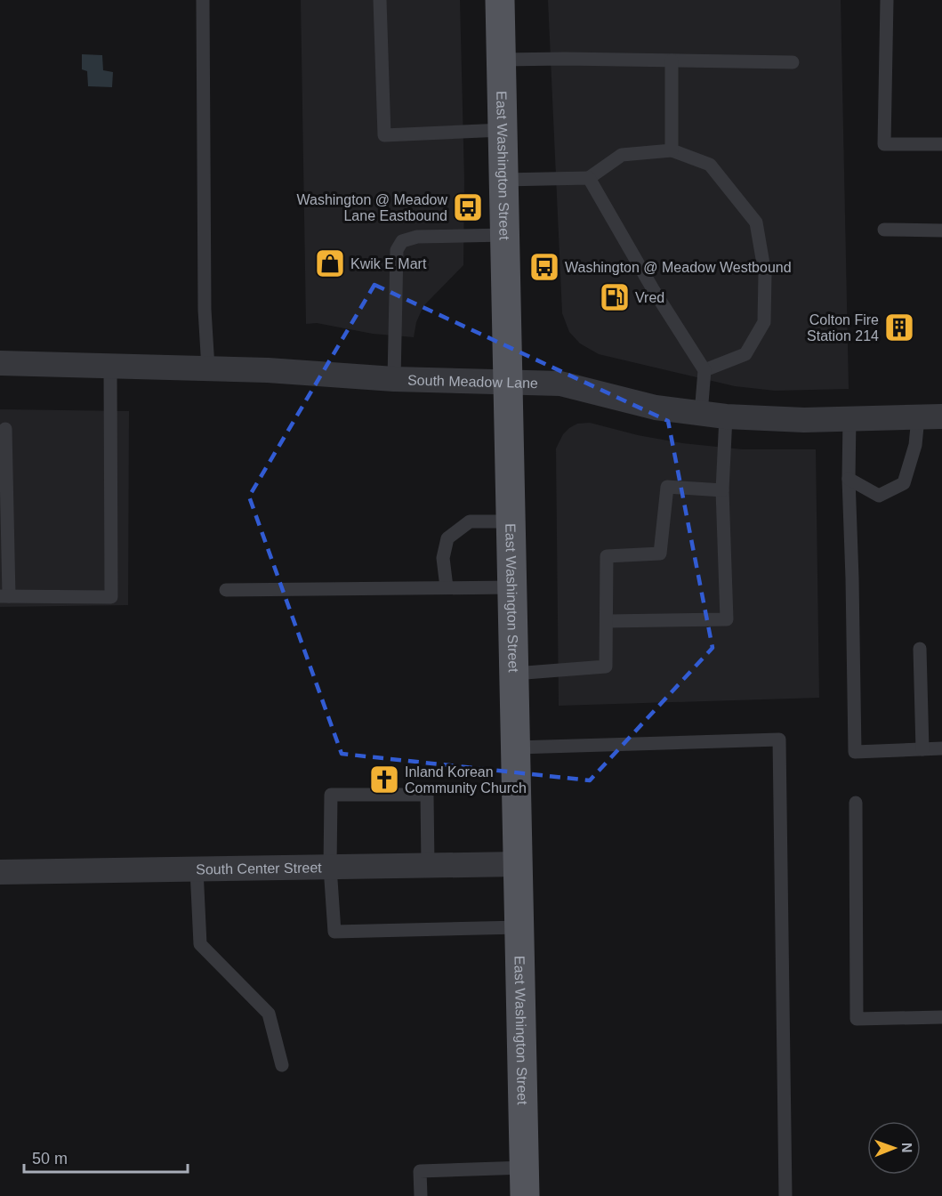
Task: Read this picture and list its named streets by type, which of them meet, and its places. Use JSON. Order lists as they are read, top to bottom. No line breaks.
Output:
{"streets":{"main road":["East Washington Street"],"street":["South Meadow Lane","South Center Street"]},"crossings":[["East Washington Street","South Meadow Lane"],["East Washington Street","South Center Street"]],"places":{"bus stop":["Washington @ Meadow Lane Eastbound","Washington @ Meadow Westbound"],"shop":["Kwik E Mart"],"fuel station":["Vred"],"building":["Colton Fire Station 214"],"church":["Inland Korean Community Church"]},"scale_bar":"50 m","north":"right"}
